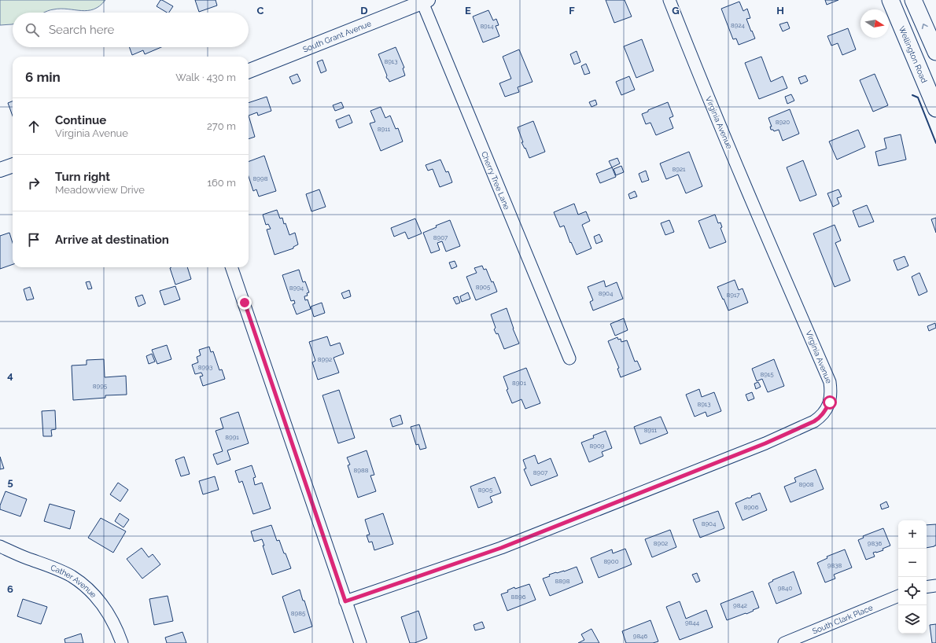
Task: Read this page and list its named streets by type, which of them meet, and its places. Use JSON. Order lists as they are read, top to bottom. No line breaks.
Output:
{"streets":{"main road":["Wellington Road"],"street":["South Grant Avenue","Virginia Avenue","Cherry Tree Lane","Cather Avenue","South Clark Place"]},"crossings":[["South Grant Avenue","Cherry Tree Lane"]],"house_numbers":["8924","8914","8913","8920","8911","8921","8998","8907","8905","8994","8904","8917","8992","8993","8915","8901","8995","8913","8911","8991","8909","8988","8907","8908","8905","8906","8904","8902","9836","8900","9838","8898","9840","8896","9842","8985","9844","9846"],"north":"right","page":{"search":"Search here","heading":["6 min","Walk · 430 m"],"list":[["Continue","Virginia Avenue","270 m"],["Turn right","Meadowview Drive","160 m"],"Arrive at destination"],"map_buttons":["+","−"]},"grid":{"columns":["C","D","E","F","G","H"],"rows":["4","5","6"]}}
